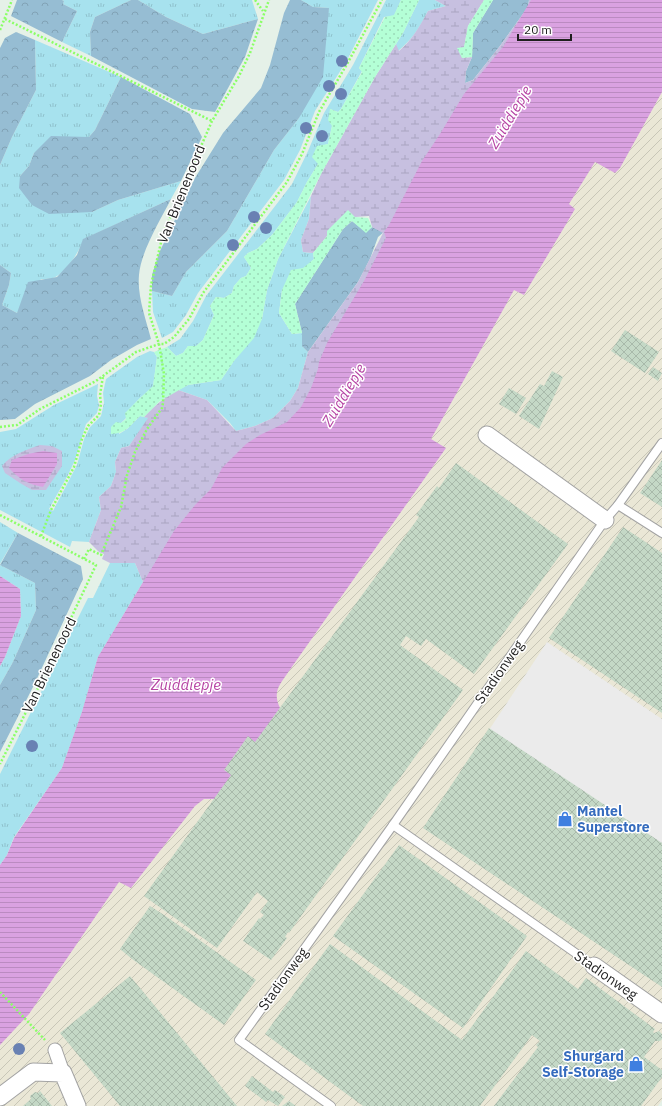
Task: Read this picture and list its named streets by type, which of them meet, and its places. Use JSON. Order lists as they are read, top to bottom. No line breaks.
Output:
{"streets":{"street":["Stadionweg"],"path":["Van Brienenoord"]},"water":["Zuiddiepje"],"places":{"shop":["Mantel Superstore","Shurgard Self-Storage"]},"scale_bar":"20 m"}
